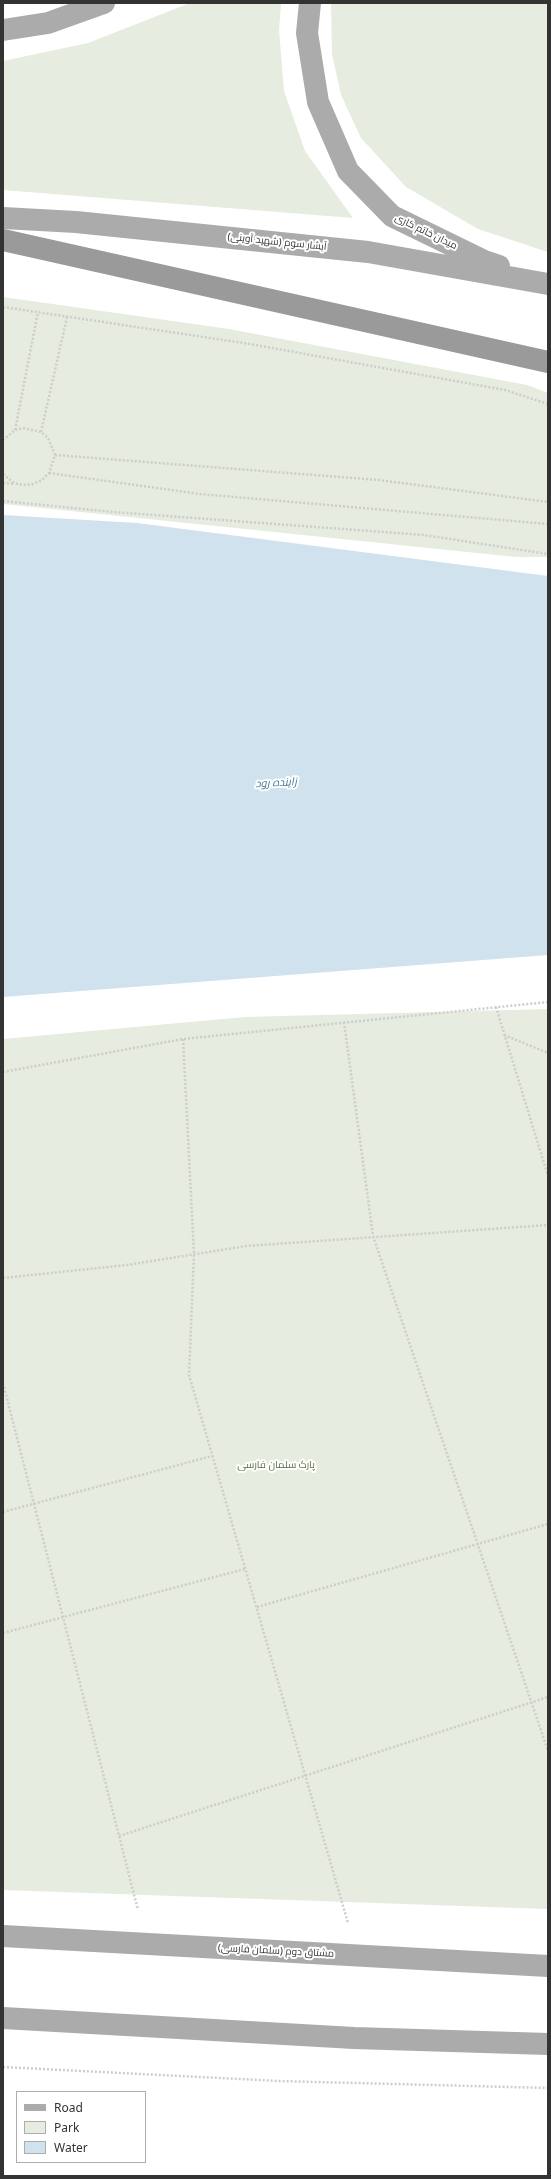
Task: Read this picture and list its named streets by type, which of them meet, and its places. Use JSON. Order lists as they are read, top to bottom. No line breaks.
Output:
{"streets":{"main road":["میدان خاتم کاری","آبشار سوم (شهید آوینی)","مشتاق دوم (سلمان فارسی)"]},"water":["زاینده رود"],"parks":["پارک سلمان فارسی"],"legend":["Road","Park","Water"]}
